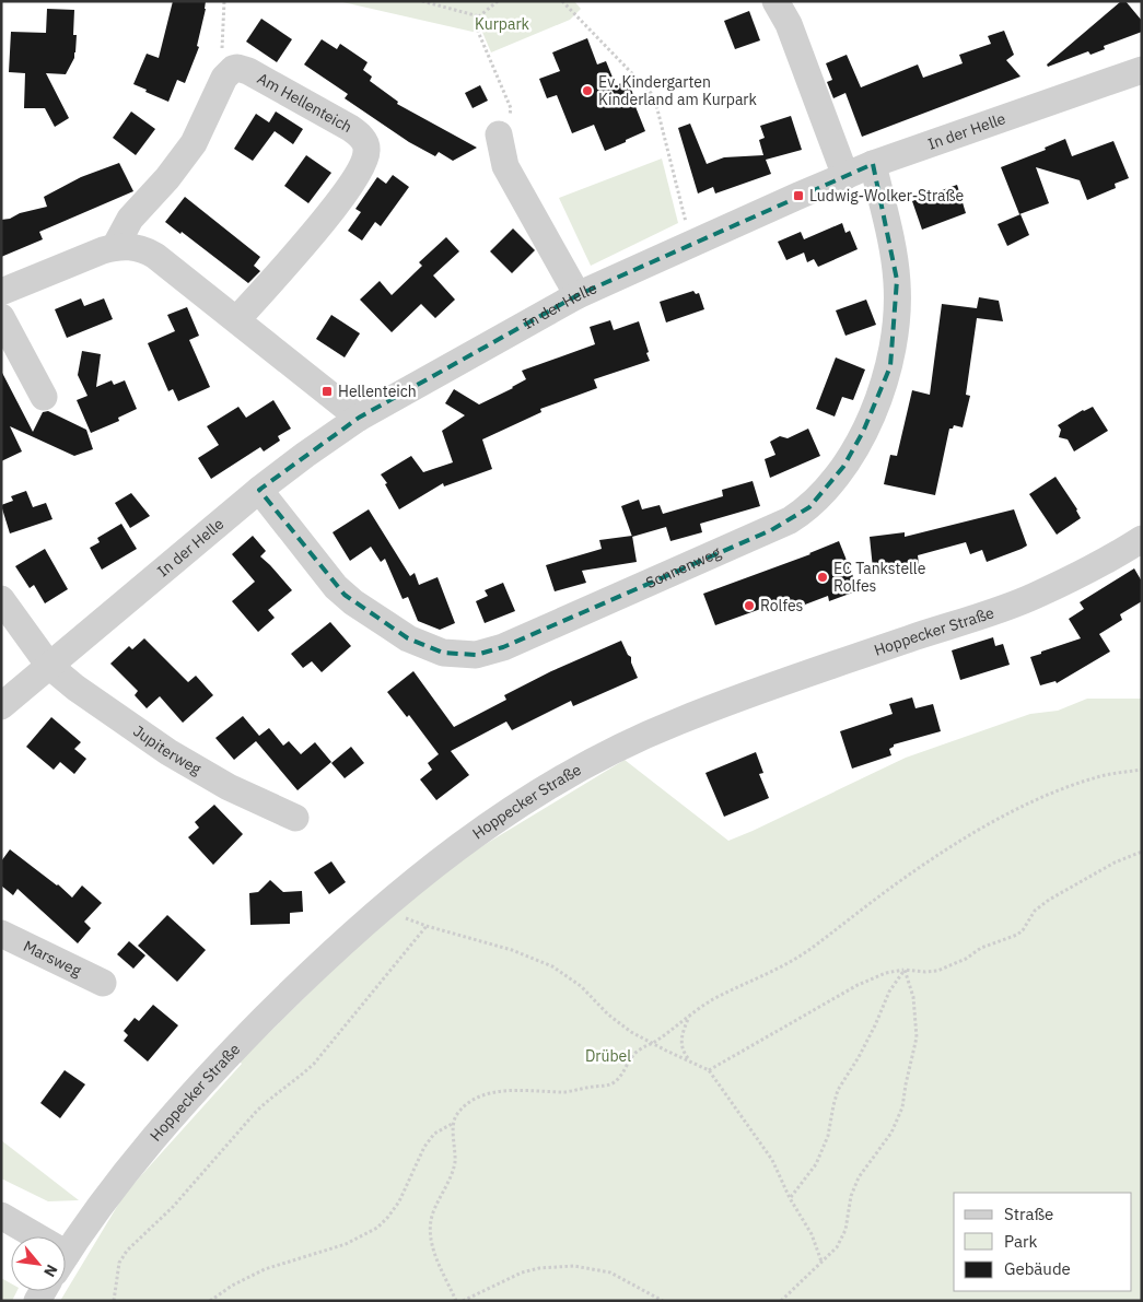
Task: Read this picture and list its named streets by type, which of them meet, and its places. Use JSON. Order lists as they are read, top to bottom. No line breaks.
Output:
{"streets":{"street":["Am Hellenteich","In der Helle","Sonnenweg","Hoppecker Straße","Jupiterweg","Marsweg"]},"crossings":[["In der Helle","Sonnenweg"],["In der Helle","Jupiterweg"]],"parks":["Kurpark","Drübel"],"places":{"other":["Ev. Kindergarten Kinderland am Kurpark","EC Tankstelle Rolfes","Rolfes"],"transit":["Ludwig-Wolker-Straße","Hellenteich"]},"legend":["Straße","Park","Gebäude"],"north":"bottom right"}
